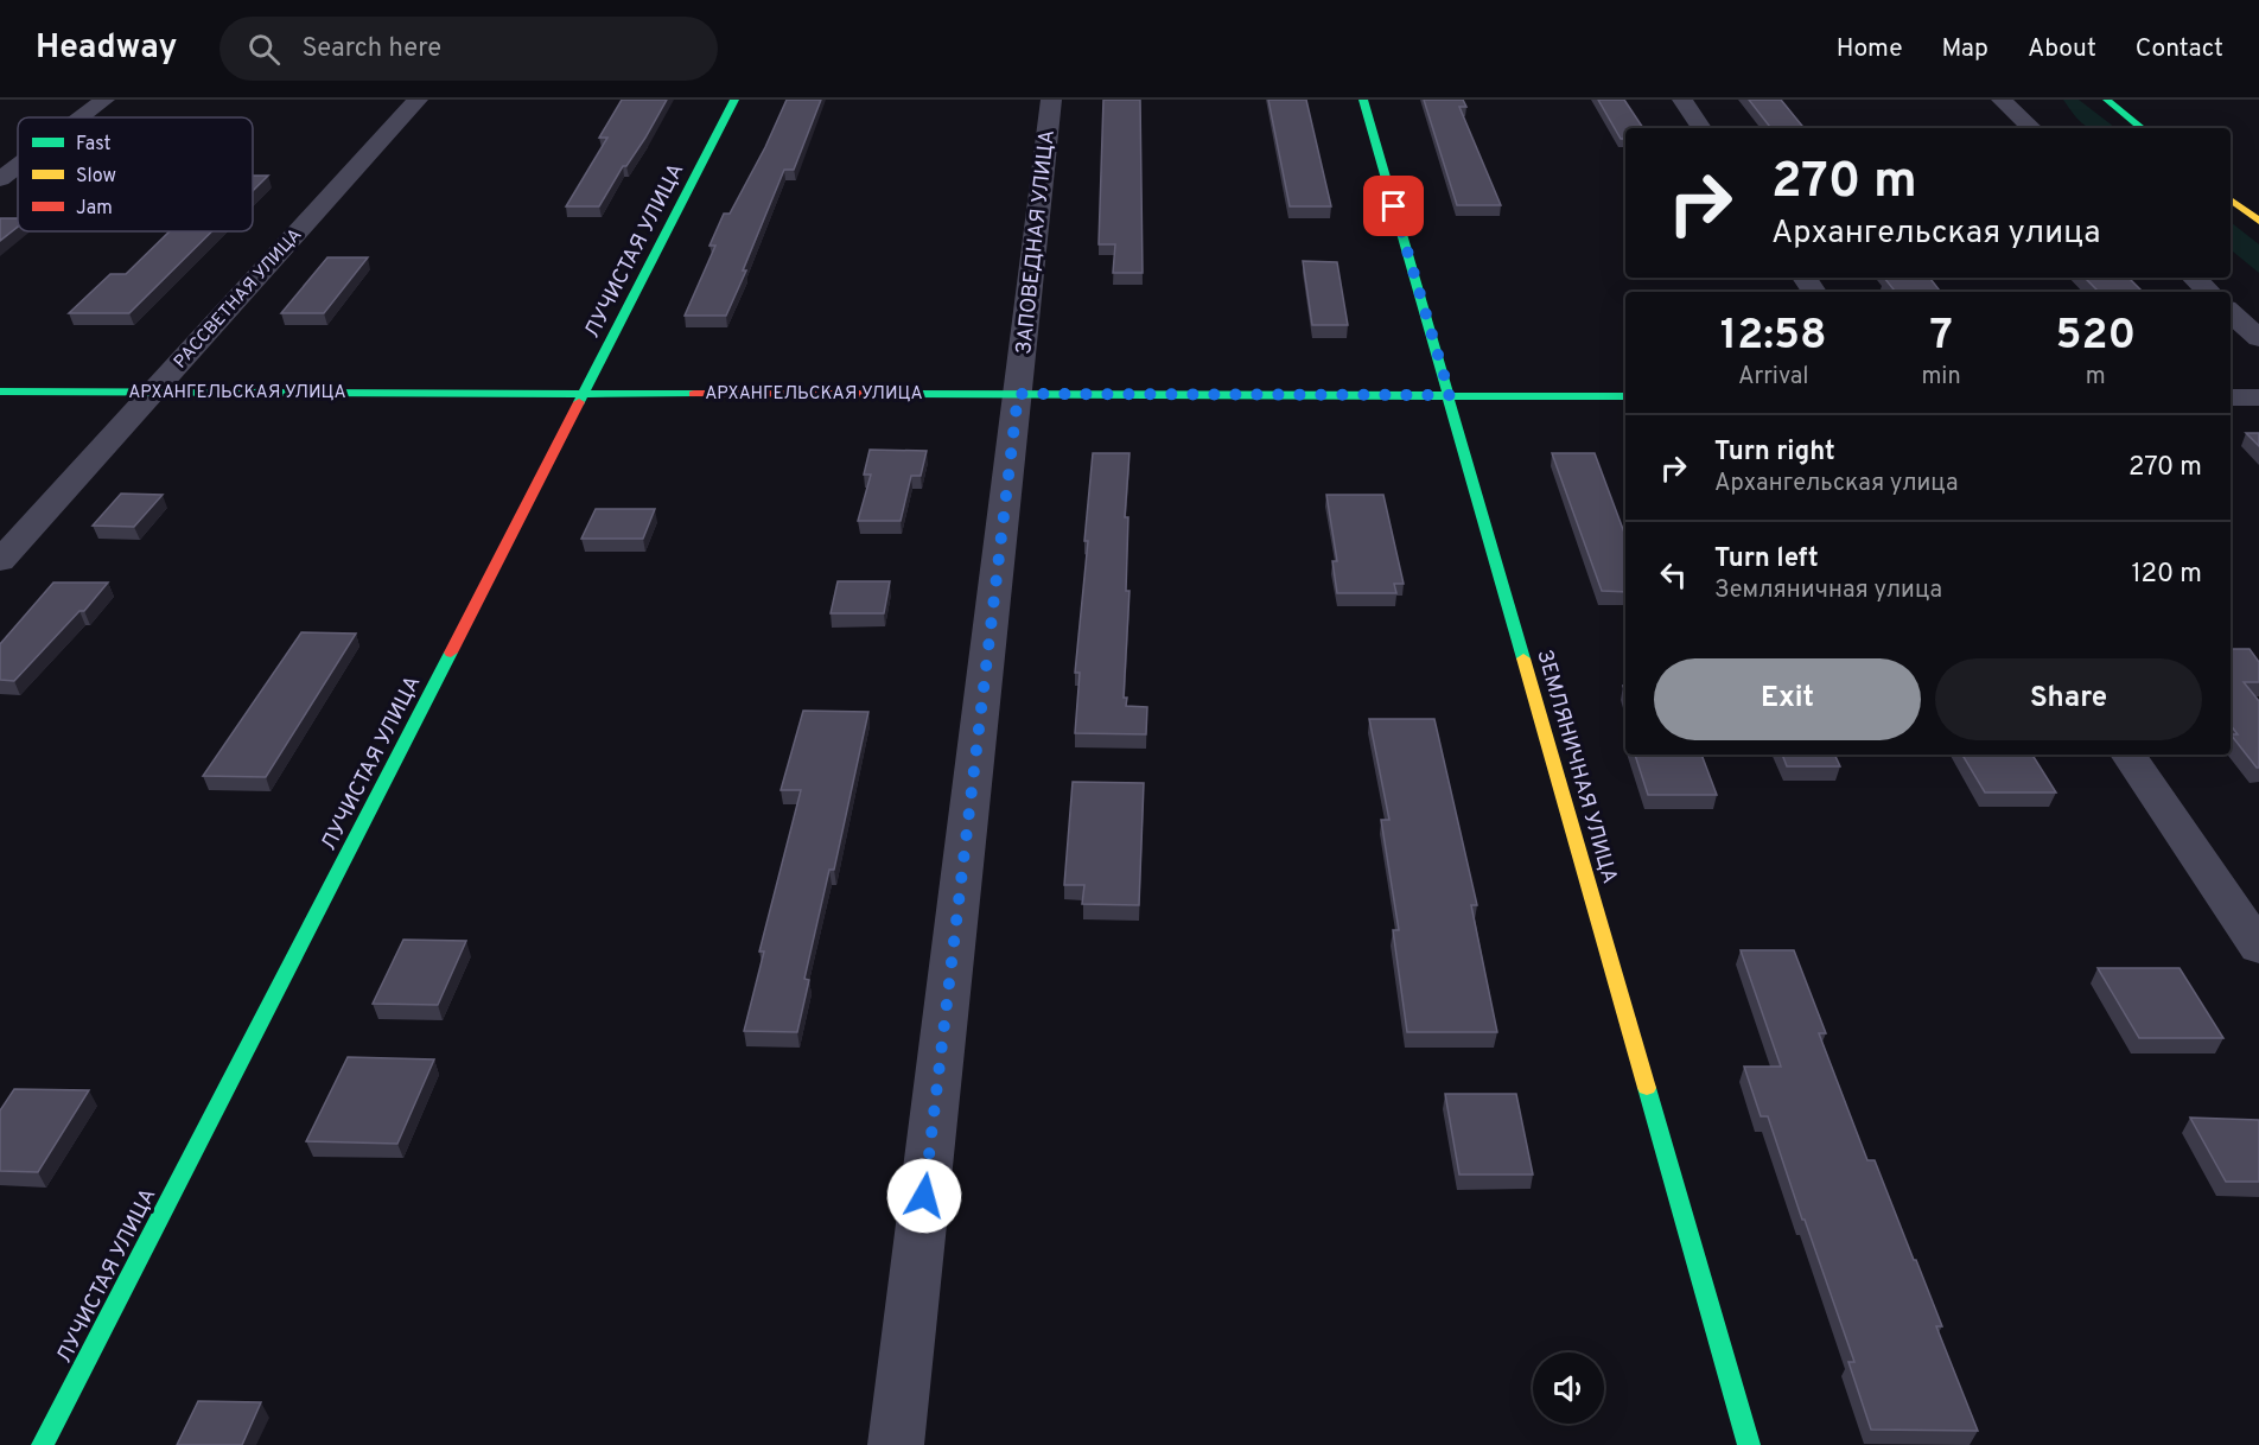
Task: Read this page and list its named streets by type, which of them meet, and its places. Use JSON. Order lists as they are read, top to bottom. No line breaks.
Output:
{"streets":{"street":["ЗАПОВЕДНАЯ УЛИЦА","ЛУЧИСТАЯ УЛИЦА","РАССВЕТНАЯ УЛИЦА","АРХАНГЕЛЬСКАЯ УЛИЦА","ЗЕМЛЯНИЧНАЯ УЛИЦА"]},"crossings":[["ЗАПОВЕДНАЯ УЛИЦА","АРХАНГЕЛЬСКАЯ УЛИЦА"],["ЛУЧИСТАЯ УЛИЦА","АРХАНГЕЛЬСКАЯ УЛИЦА"],["РАССВЕТНАЯ УЛИЦА","АРХАНГЕЛЬСКАЯ УЛИЦА"],["АРХАНГЕЛЬСКАЯ УЛИЦА","ЗЕМЛЯНИЧНАЯ УЛИЦА"]],"legend":["Fast","Slow","Jam"],"page":{"header":"Headway","search":"Search here","nav":["Home","Map","About","Contact"],"turn":["270 m","Архангельская улица"],"eta":["12:58","Arrival","7","min","520","m"],"list":[{"name":"Turn right","note":"Архангельская улица","value":"270 m"},{"name":"Turn left","note":"Земляничная улица","value":"120 m"}],"buttons":["Exit","Share"]}}
